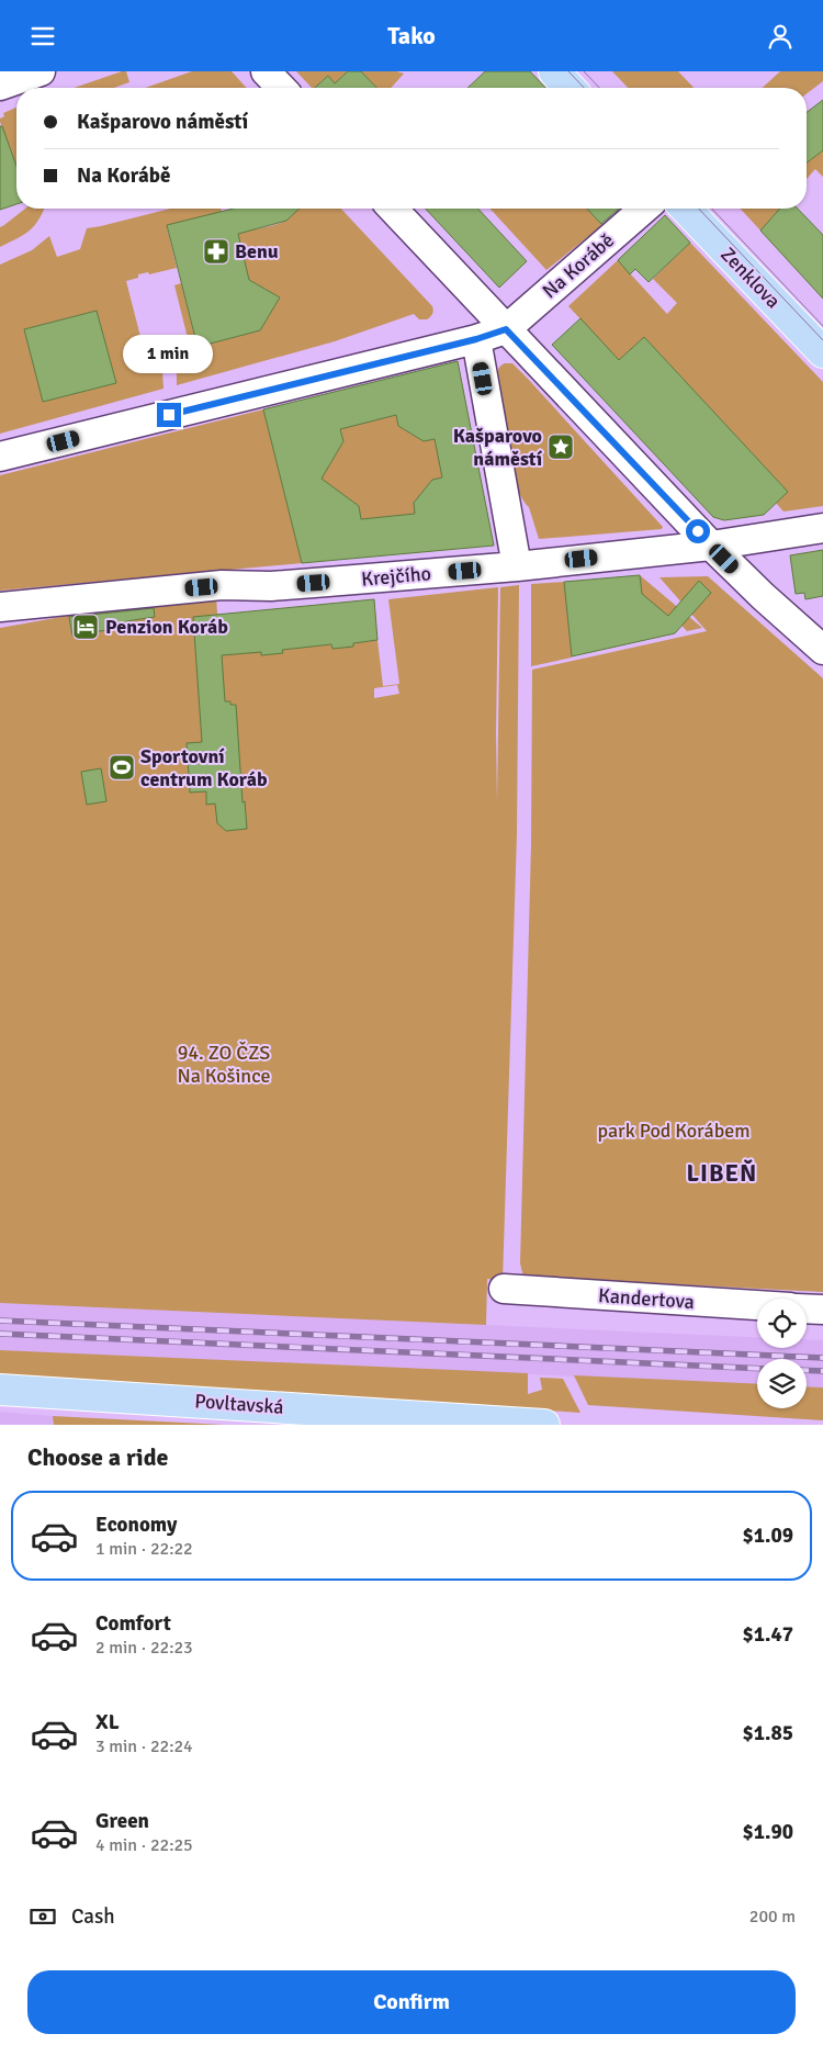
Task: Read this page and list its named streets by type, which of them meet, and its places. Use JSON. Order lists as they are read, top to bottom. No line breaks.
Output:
{"streets":{"main road":["Zenklova","Povltavská"],"street":["Na Korábě","Krejčího","Kandertova"]},"districts":["LIBEŇ"],"parks":["94. ZO ČZS Na Košince","park Pod Korábem"],"places":{"pharmacy":["Benu"],"place":["Kašparovo náměstí"],"hotel":["Penzion Koráb"],"sports":["Sportovní centrum Koráb"]},"page":{"header":"Tako","banner":["Kašparovo náměstí","Na Korábě"],"bubble":"1 min","heading":"Choose a ride","list":[{"name":"Economy","note":"1 min · 22:22","value":"$1.09"},{"name":"Comfort","note":"2 min · 22:23","value":"$1.47"},{"name":"XL","note":"3 min · 22:24","value":"$1.85"},{"name":"Green","note":"4 min · 22:25","value":"$1.90"}],"pay":["Cash","200 m"],"buttons":"Confirm"}}
